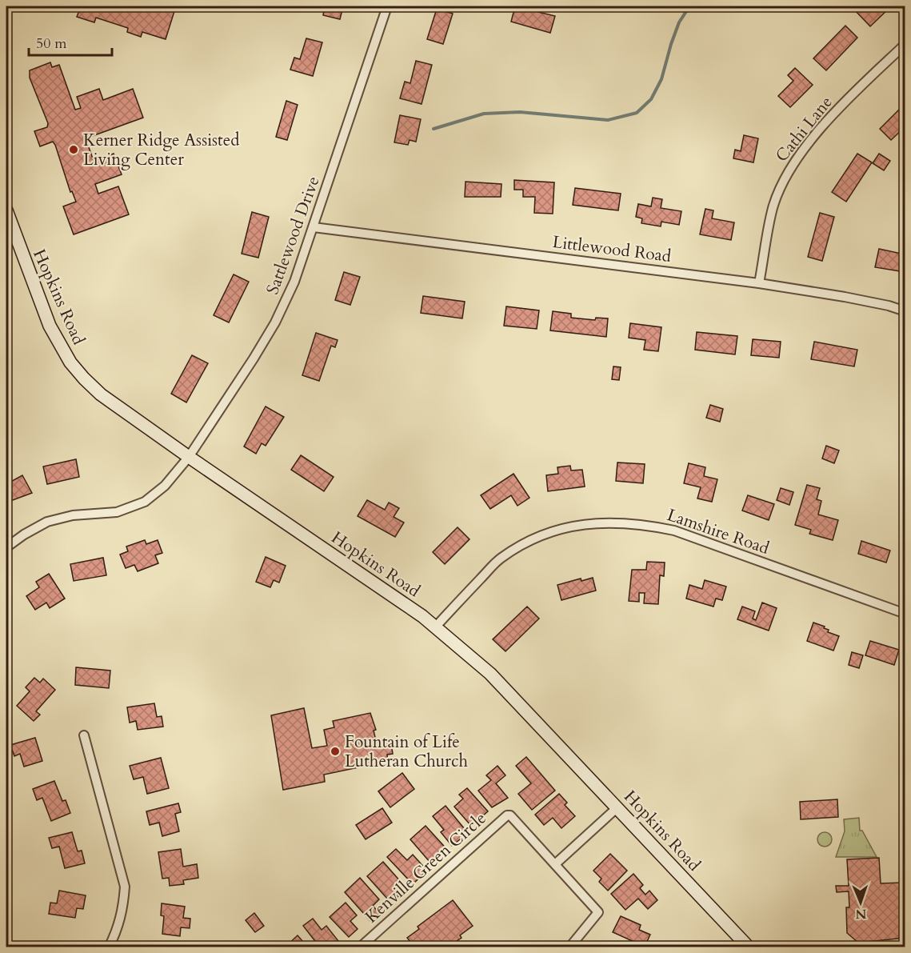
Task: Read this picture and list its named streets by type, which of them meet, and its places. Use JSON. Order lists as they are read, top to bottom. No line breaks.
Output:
{"streets":{"main road":["Hopkins Road"],"street":["Cathi Lane","Sattlewood Drive","Littlewood Road","Lamshire Road","Kenville Green Circle"]},"crossings":[["Cathi Lane","Littlewood Road"],["Sattlewood Drive","Littlewood Road"],["Sattlewood Drive","Hopkins Road"],["Hopkins Road","Lamshire Road"]],"places":["Kerner Ridge Assisted Living Center","Fountain of Life Lutheran Church"],"scale_bar":"50 m","north":"bottom"}
